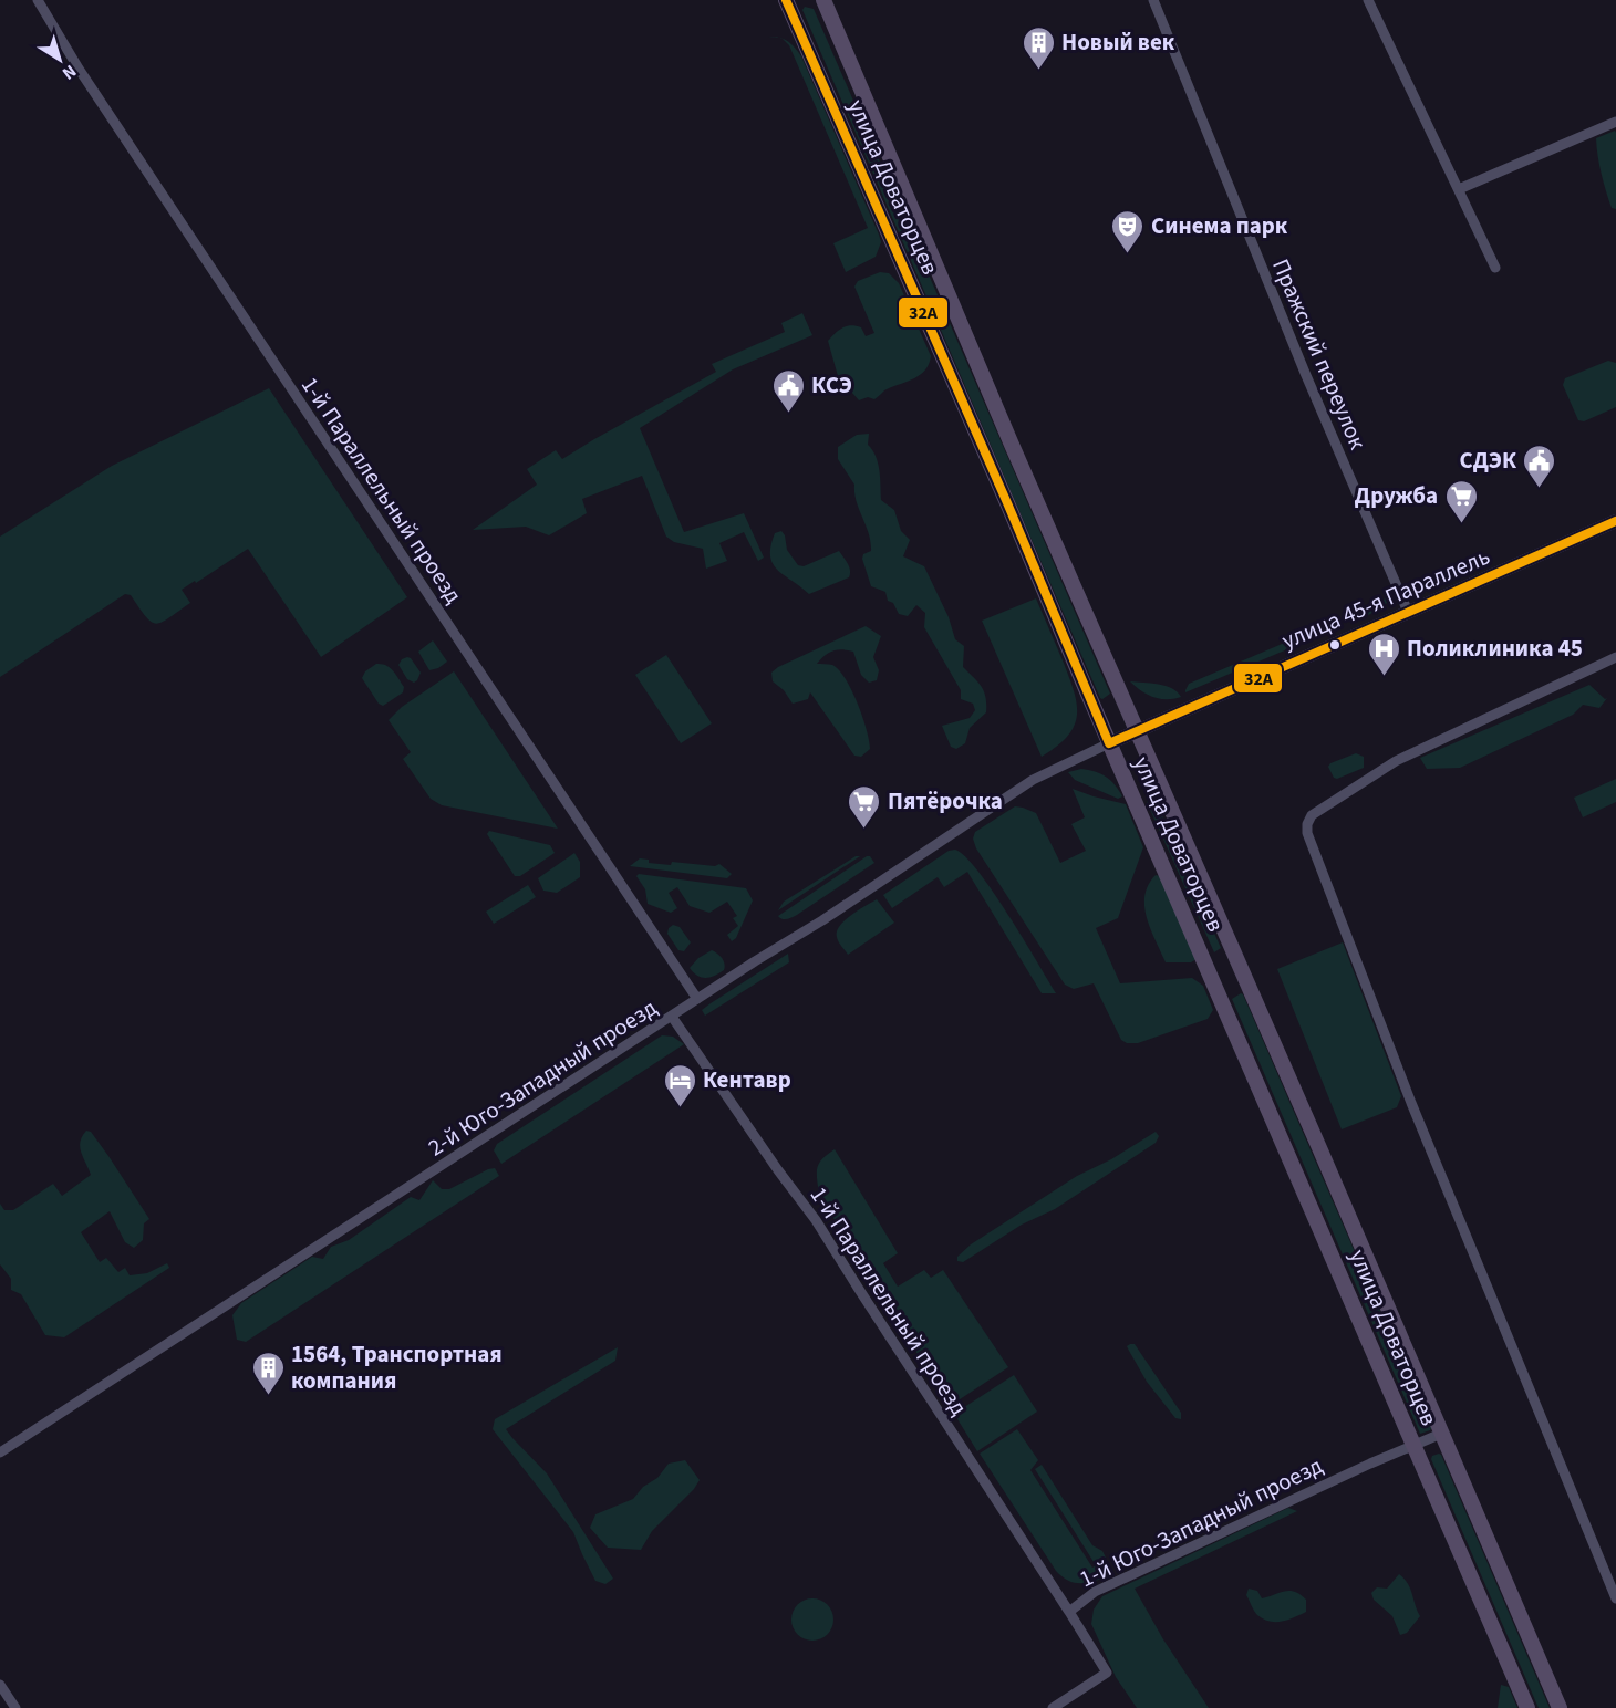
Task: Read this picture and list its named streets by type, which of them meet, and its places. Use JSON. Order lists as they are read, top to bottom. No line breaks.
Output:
{"streets":{"main road":["улица Доваторцев","улица 45-я Параллель"],"street":["Пражский переулок","1-й Параллельный проезд","2-й Юго-Западный проезд","1-й Юго-Западный проезд"]},"crossings":[["улица Доваторцев","улица 45-я Параллель"],["улица Доваторцев","2-й Юго-Западный проезд"],["улица Доваторцев","1-й Юго-Западный проезд"],["Пражский переулок","улица 45-я Параллель"],["1-й Параллельный проезд","2-й Юго-Западный проезд"],["1-й Параллельный проезд","1-й Юго-Западный проезд"],["улица 45-я Параллель","2-й Юго-Западный проезд"]],"places":{"building":["Новый век","1564, Транспортная компания"],"theatre":["Синема парк"],"public building":["КСЭ","СДЭК"],"supermarket":["Дружба","Пятёрочка"],"hospital":["Поликлиника 45"],"hotel":["Кентавр"]},"lines":["transit line 32A"],"north":"bottom right"}
